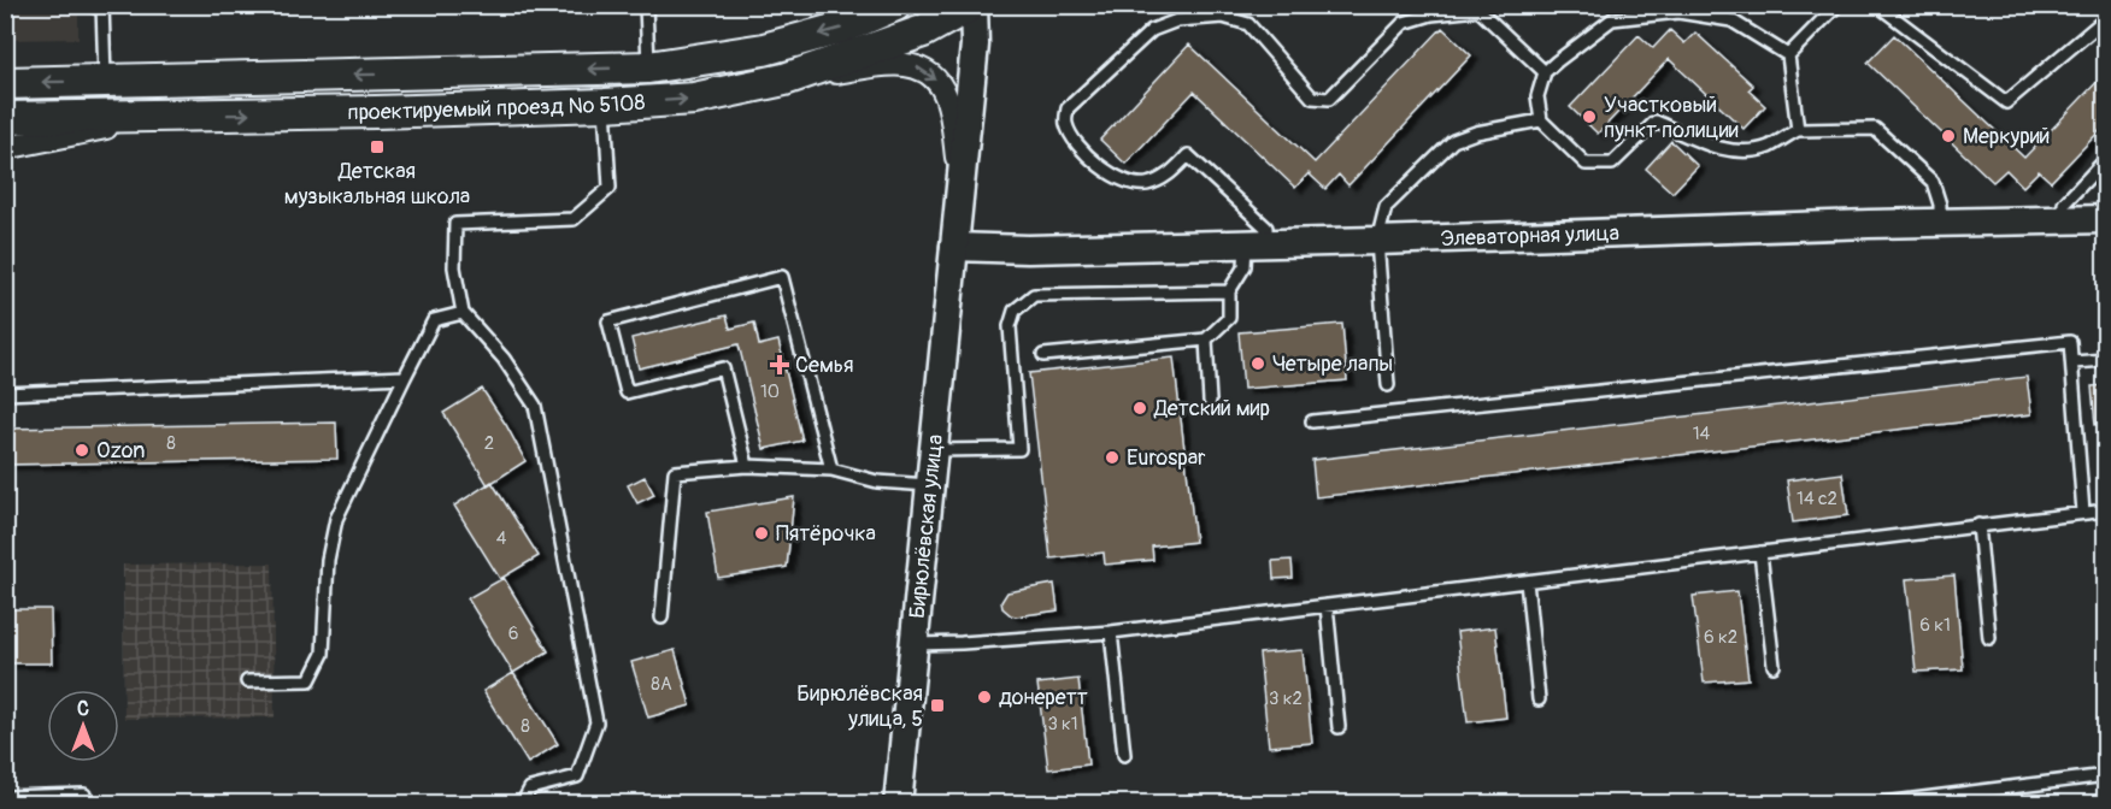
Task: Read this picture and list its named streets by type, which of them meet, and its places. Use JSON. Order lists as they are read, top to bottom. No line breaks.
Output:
{"streets":{"main road":["проектируемый проезд № 5108"],"street":["Элеваторная улица","Бирюлёвская улица"]},"crossings":[["проектируемый проезд № 5108","Бирюлёвская улица"],["Элеваторная улица","Бирюлёвская улица"]],"places":{"other":["Участковый пункт полиции","Меркурий","Четыре лапы","Детский мир","Ozon","Eurospar","Пятёрочка","донеретт"],"transit":["Детская музыкальная школа","Бирюлёвская улица, 5"],"health":["Семья"]},"house_numbers":["10","14","8","2","14 с2","4","6 к1","6","6 к2","8А","3 к2","3 к1","8"],"north":"top"}
